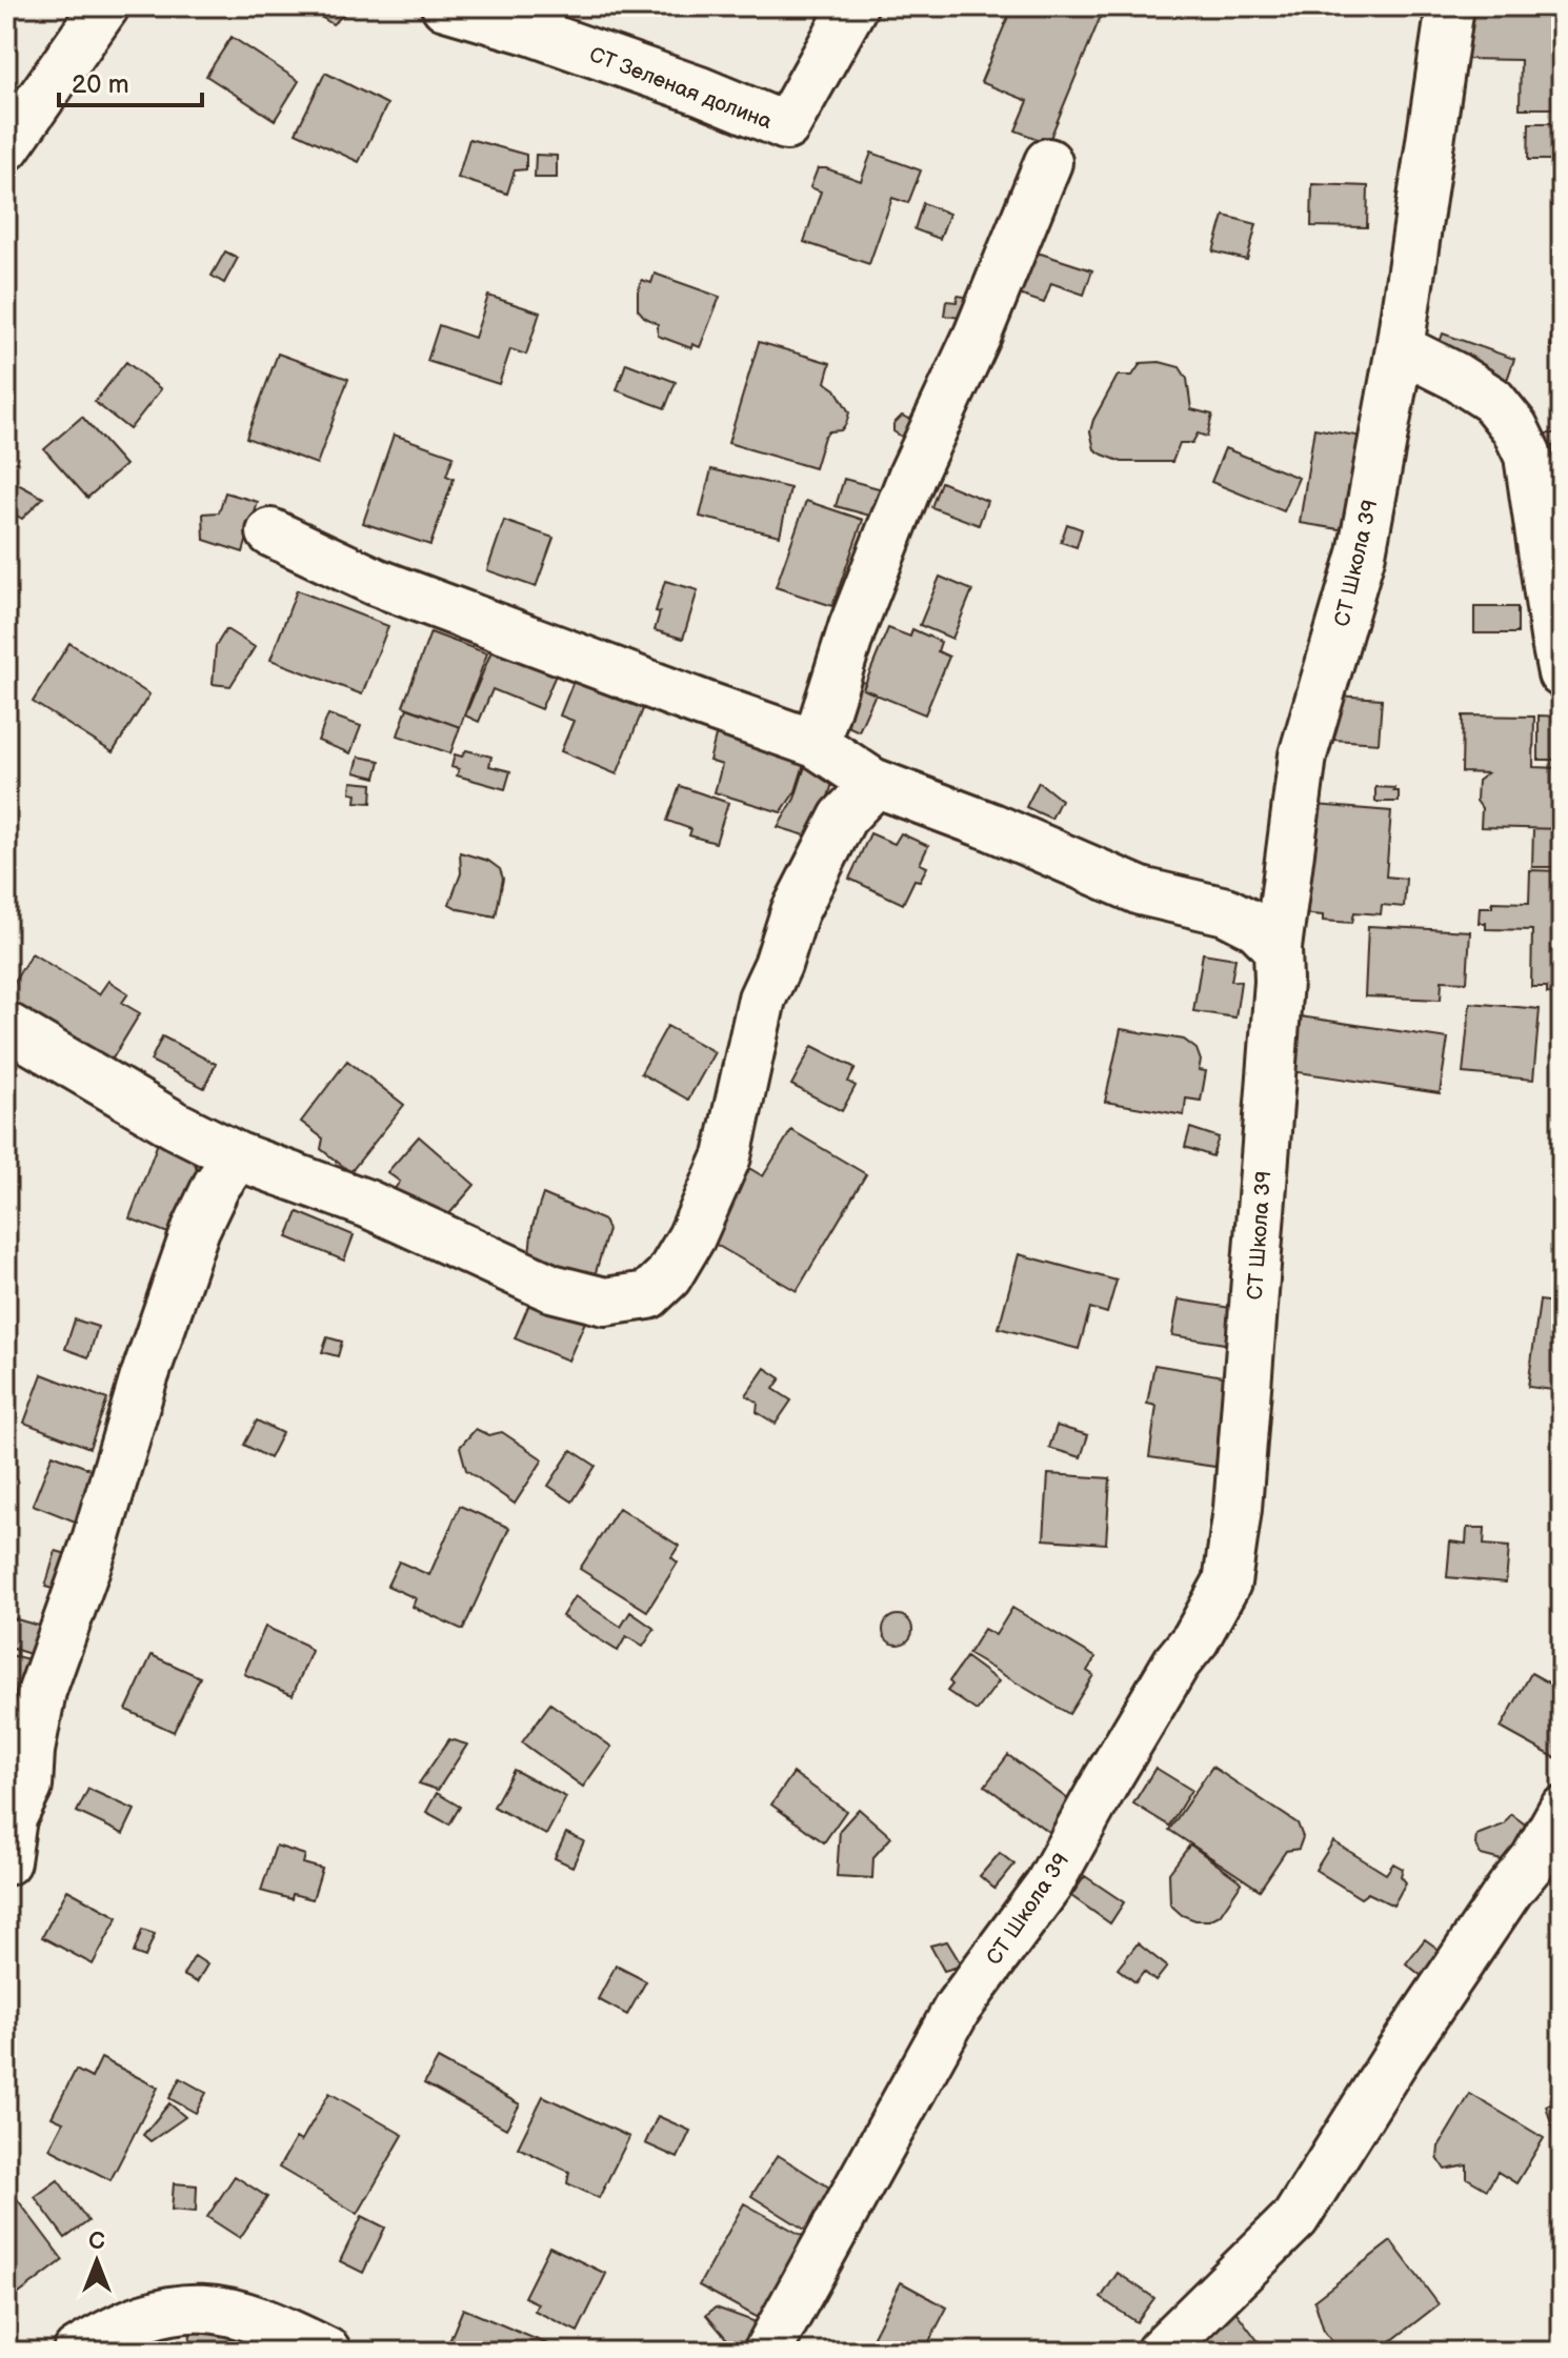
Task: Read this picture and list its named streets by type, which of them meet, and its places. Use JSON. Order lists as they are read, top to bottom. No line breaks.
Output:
{"streets":{"street":["СТ Зеленая долина","СТ Школа 39"]},"scale_bar":"20 m","north":"top"}
